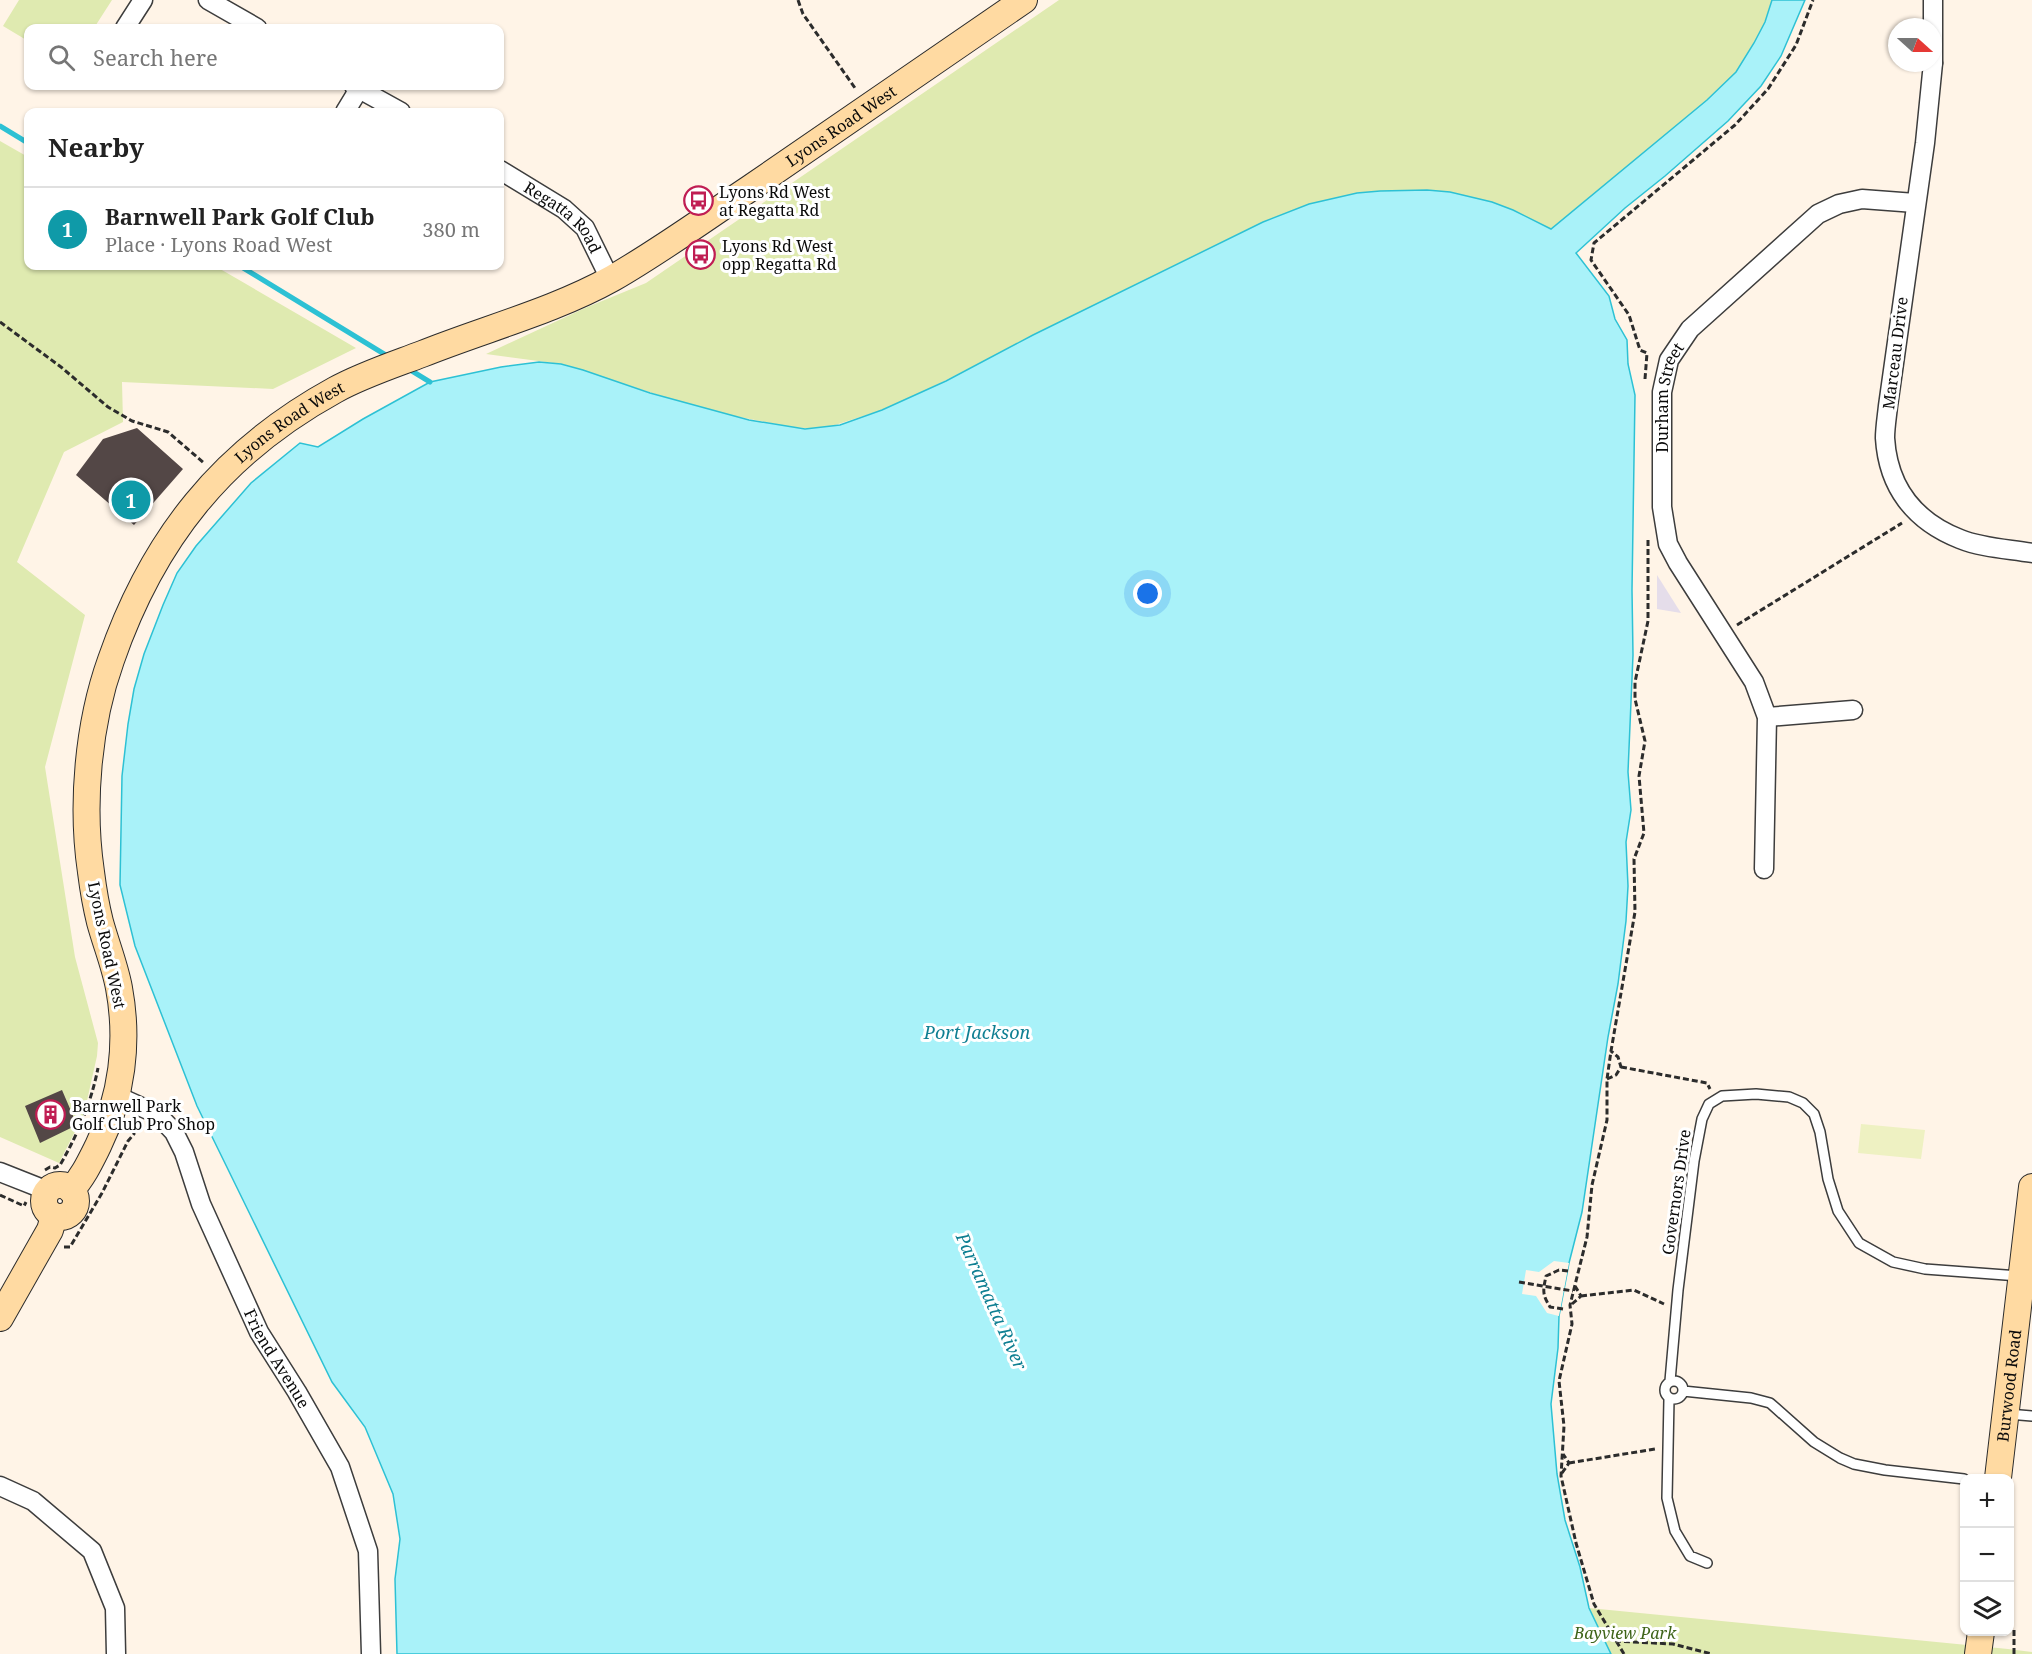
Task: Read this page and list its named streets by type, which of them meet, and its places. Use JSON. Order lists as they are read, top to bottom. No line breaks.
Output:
{"streets":{"main road":["Lyons Road West","Burwood Road"],"street":["Regatta Road","Marceau Drive","Durham Street","Friend Avenue"],"lane":["Governors Drive"]},"crossings":[["Lyons Road West","Regatta Road"],["Lyons Road West","Friend Avenue"],["Marceau Drive","Durham Street"]],"water":["Port Jackson","Parramatta River"],"parks":["Bayview Park"],"places":{"bus stop":["Lyons Rd West at Regatta Rd","Lyons Rd West opp Regatta Rd"],"building":["Barnwell Park Golf Club Pro Shop"]},"north":"right","page":{"search":"Search here","heading":"Nearby","list":[{"mark":"1","name":"Barnwell Park Golf Club","note":"Place · Lyons Road West","value":"380 m"}],"pins":"1","map_buttons":["+","−"]}}
